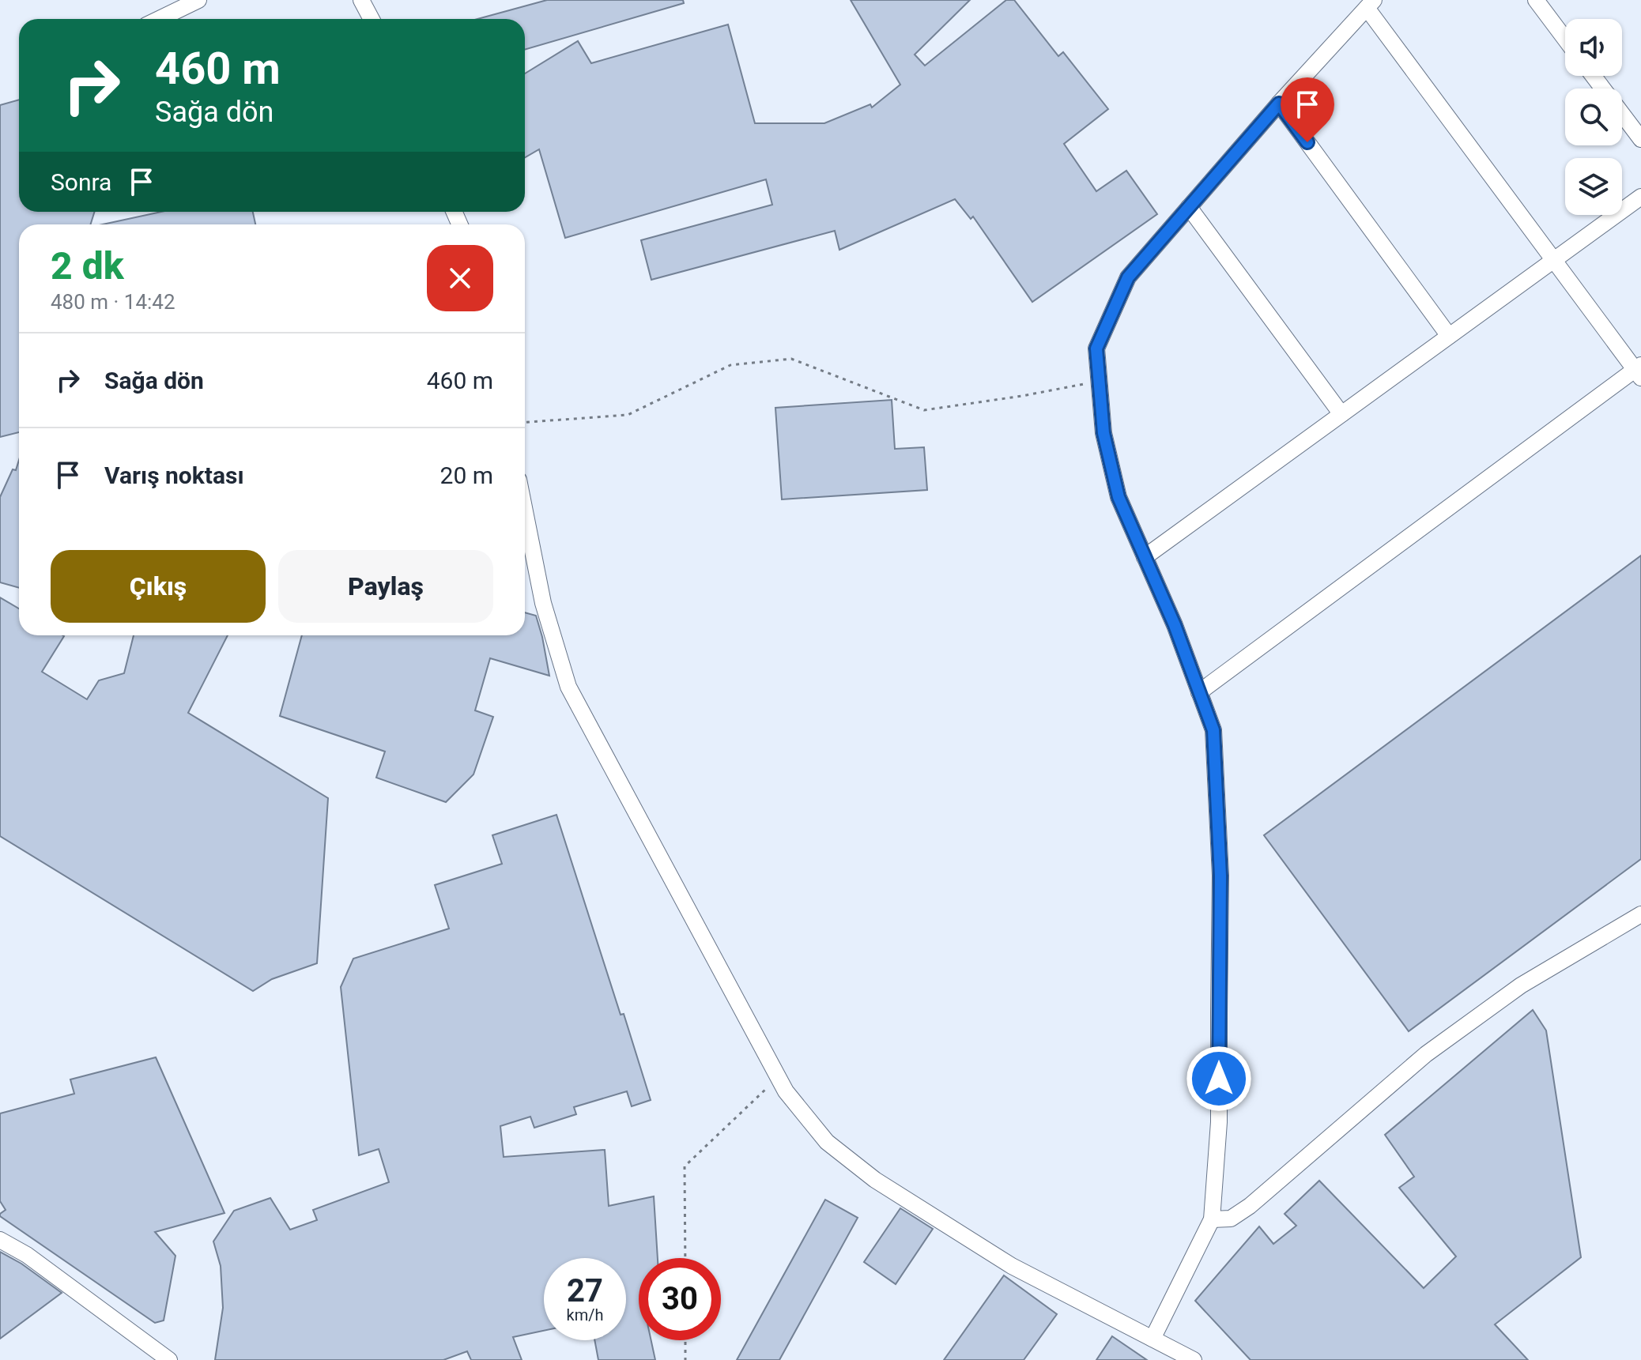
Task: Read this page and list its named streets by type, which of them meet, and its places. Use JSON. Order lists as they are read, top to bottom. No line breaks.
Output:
{"page":{"turn":["460 m","Sağa dön"],"then":"Sonra","heading":["2 dk","480 m · 14:42"],"list":[{"name":"Sağa dön","value":"460 m"},{"name":"Varış noktası","value":"20 m"}],"buttons":["Çıkış","Paylaş"],"speed":"27 km/h","limit":"30"}}
